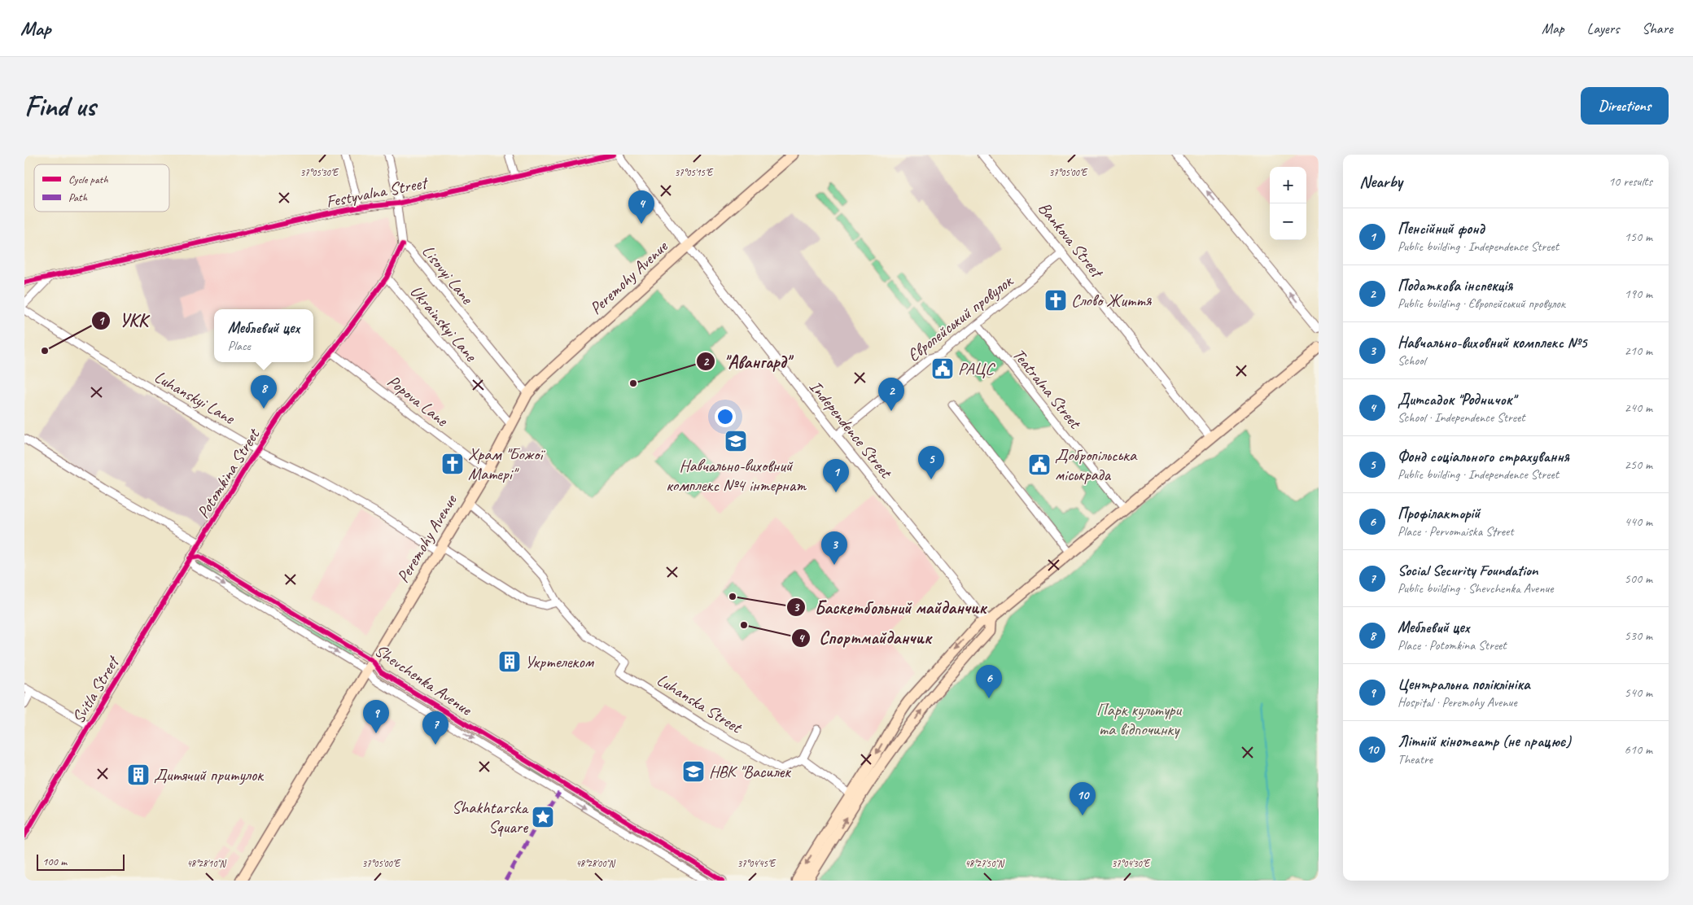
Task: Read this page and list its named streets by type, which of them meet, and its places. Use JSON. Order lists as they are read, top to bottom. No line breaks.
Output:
{"streets":{"main road":["Peremohy Avenue"],"street":["Festyvalna Street","Bankova Street","Lisovyi Lane","Європейський провулок","Ukrainskyi Lane","Teatralna Street","Luhanskyi Lane","Popova Lane","Independence Street","Potomkina Street","Shevchenka Avenue","Svitla Street","Luhanska Street"]},"crossings":[["Festyvalna Street","Lisovyi Lane"],["Bankova Street","Європейський провулок"],["Lisovyi Lane","Peremohy Avenue"],["Lisovyi Lane","Potomkina Street"],["Peremohy Avenue","Ukrainskyi Lane"],["Peremohy Avenue","Luhanskyi Lane"],["Peremohy Avenue","Popova Lane"],["Peremohy Avenue","Independence Street"],["Peremohy Avenue","Shevchenka Avenue"],["Peremohy Avenue","Luhanska Street"],["Європейський провулок","Teatralna Street"],["Європейський провулок","Independence Street"],["Ukrainskyi Lane","Potomkina Street"],["Luhanskyi Lane","Potomkina Street"],["Popova Lane","Potomkina Street"],["Potomkina Street","Shevchenka Avenue"],["Potomkina Street","Svitla Street"],["Shevchenka Avenue","Svitla Street"]],"parks":["Парк культури та відпочинку"],"places":{"church":["Слово Життя","Храм \"Божої Матері\""],"other":["УКК","\"Авангард\"","Баскетбольний майданчик","Спортмайданчик"],"public building":["РАЦС","Добропільська міськрада"],"school or university":["Навчально-виховний комплекс №4 інтернат","НВК \"Василек"],"building":["Укртелеком","Дитячий притулок"],"place":["Shakhtarska Square"]},"legend":["Cycle path","Path"],"scale_bar":"100 m","page":{"header":"Map","nav":["Map","Layers","Share"],"buttons":"Directions","title":"Find us","heading":["Nearby","10 results"],"map_buttons":["+","−"],"pins":["4","8","2","5","1","3","6","9","7","10"],"list":[{"mark":"1","name":"Пенсійний фонд","note":"Public building · Independence Street","value":"150 m"},{"mark":"2","name":"Податкова інспекція","note":"Public building · Європейський провулок","value":"190 m"},{"mark":"3","name":"Навчально-виховний комплекс №5","note":"School","value":"210 m"},{"mark":"4","name":"Дитсадок \"Родничок\"","note":"School · Independence Street","value":"240 m"},{"mark":"5","name":"Фонд соціального страхування","note":"Public building · Independence Street","value":"250 m"},{"mark":"6","name":"Профілакторій","note":"Place · Pervomaiska Street","value":"440 m"},{"mark":"7","name":"Social Security Foundation","note":"Public building · Shevchenka Avenue","value":"500 m"},{"mark":"8","name":"Меблевий цех","note":"Place · Potomkina Street","value":"530 m"},{"mark":"9","name":"Центральна поліклініка","note":"Hospital · Peremohy Avenue","value":"540 m"},{"mark":"10","name":"Літній кінотеатр (не працює)","note":"Theatre","value":"610 m"}],"popup":["Меблевий цех","Place"],"scale":"100 m"},"coordinates":["37°05'00\"E","37°05'30\"E","37°05'15\"E","37°04'45\"E","37°04'30\"E","48°28'10\"N","48°28'00\"N","48°27'50\"N"]}
